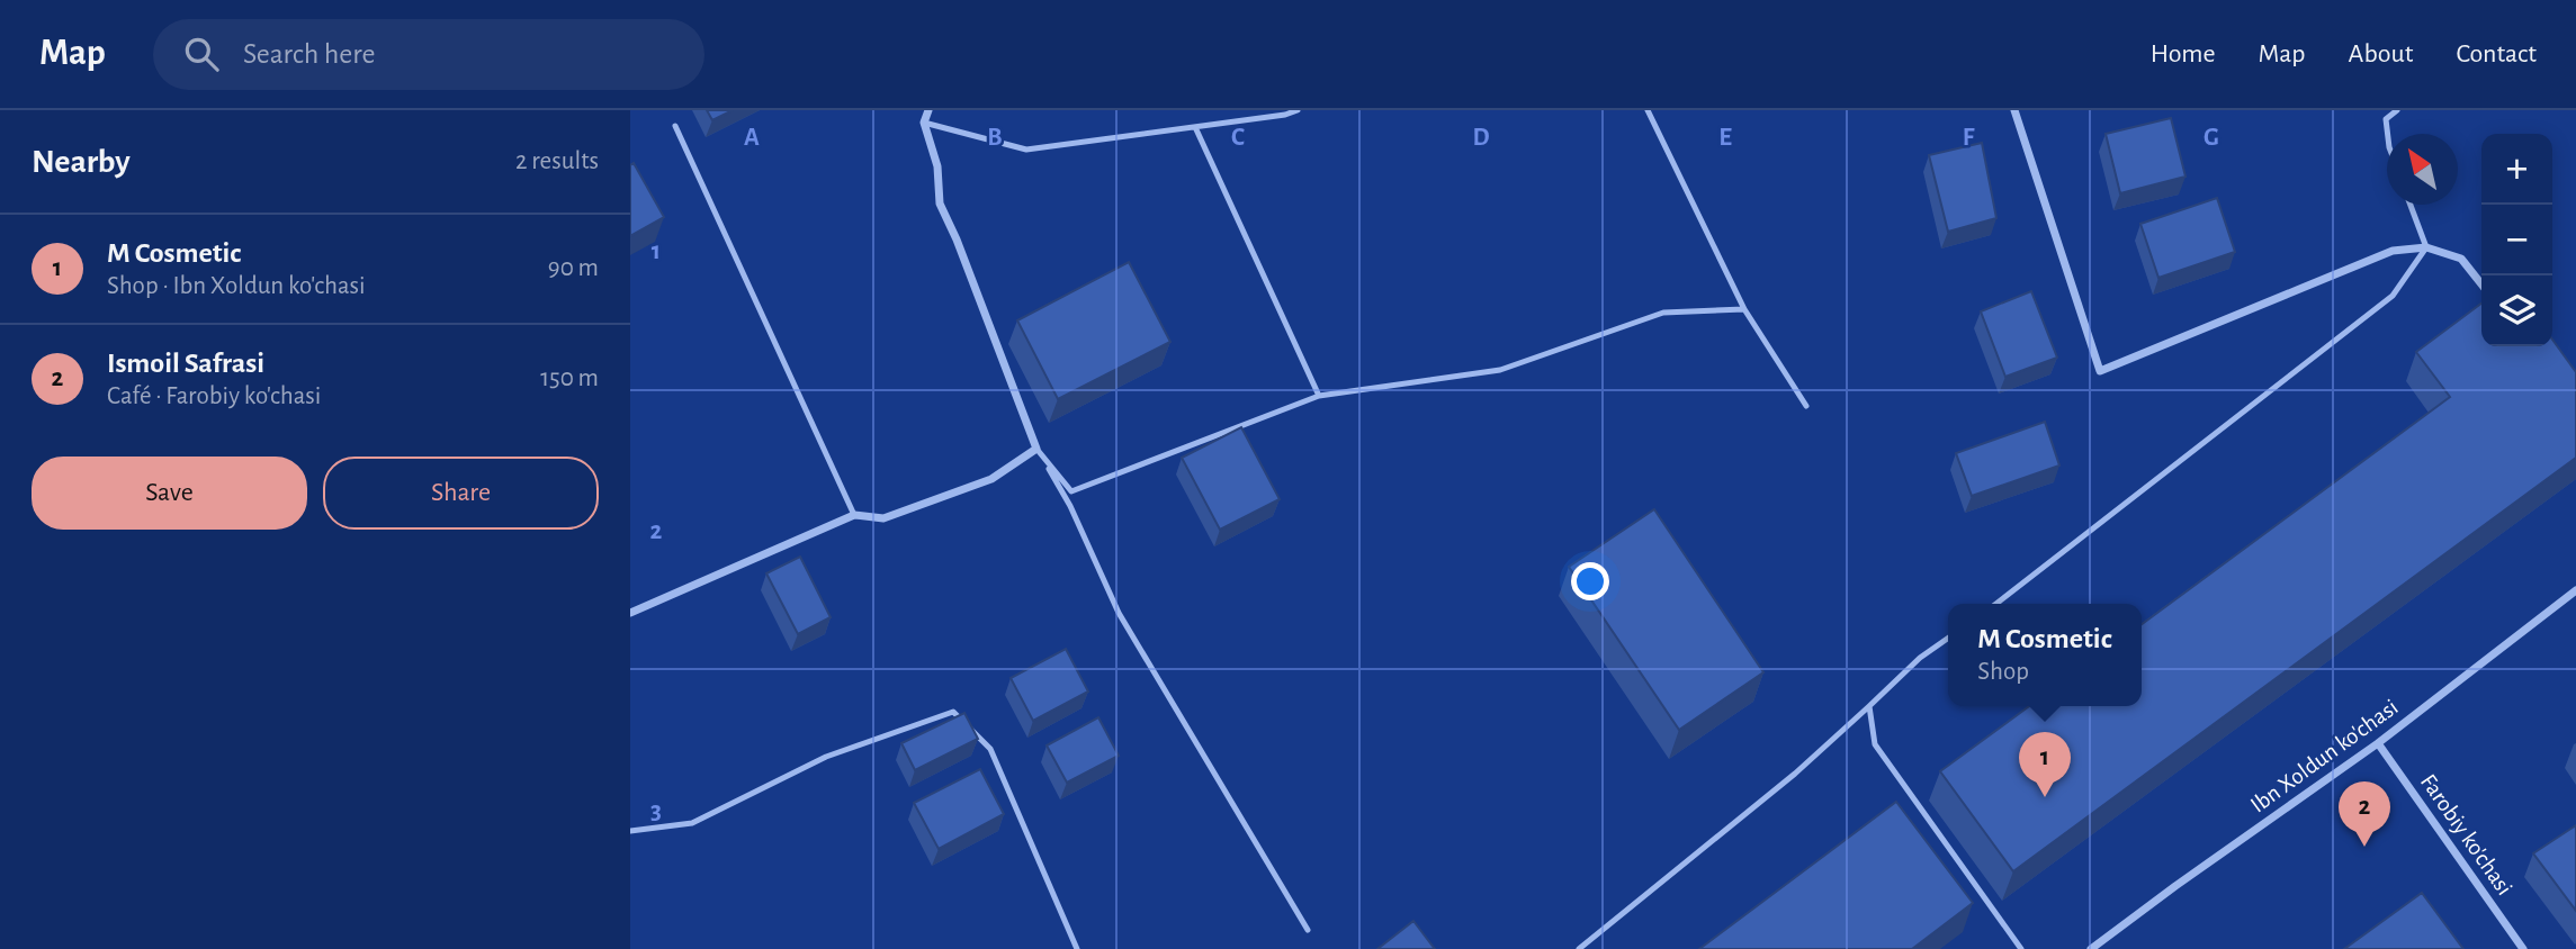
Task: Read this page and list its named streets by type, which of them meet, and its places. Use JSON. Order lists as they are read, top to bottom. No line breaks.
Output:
{"streets":{"street":["Ibn Xoldun ko'chasi","Farobiy ko'chasi"]},"crossings":[["Ibn Xoldun ko'chasi","Farobiy ko'chasi"]],"north":"top left","page":{"header":"Map","search":"Search here","nav":["Home","Map","About","Contact"],"heading":["Nearby","2 results"],"map_buttons":["+","−"],"list":[{"mark":"1","name":"M Cosmetic","note":"Shop · Ibn Xoldun ko'chasi","value":"90 m"},{"mark":"2","name":"Ismoil Safrasi","note":"Café · Farobiy ko'chasi","value":"150 m"}],"buttons":["Save","Share"],"popup":["M Cosmetic","Shop"],"pins":["1","2"]},"grid":{"columns":["A","B","C","D","E","F","G"],"rows":["1","2","3"]}}
